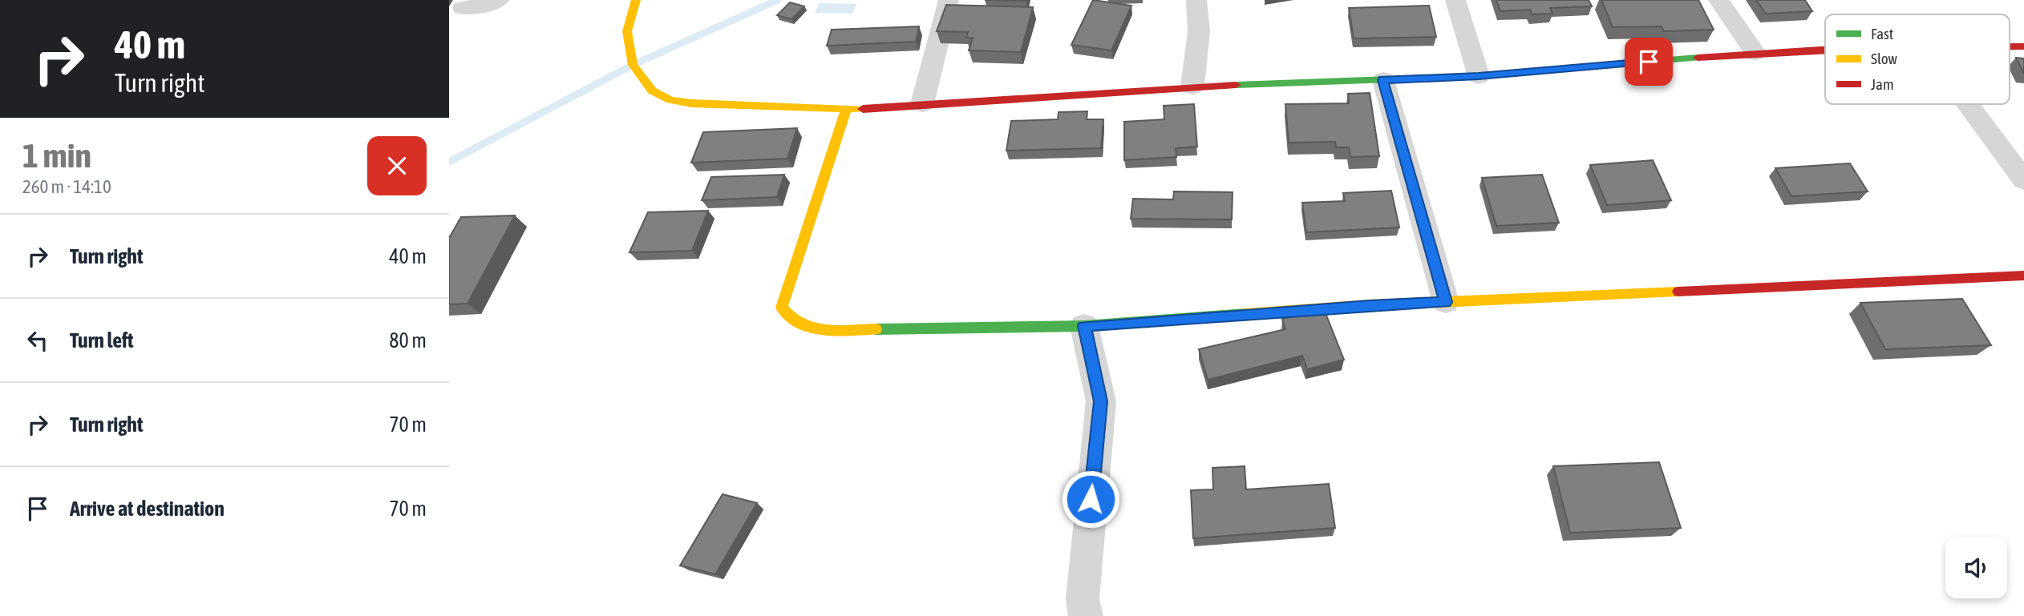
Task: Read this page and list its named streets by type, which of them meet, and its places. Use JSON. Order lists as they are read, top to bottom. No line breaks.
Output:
{"legend":["Fast","Slow","Jam"],"page":{"turn":["40 m","Turn right"],"heading":["1 min","260 m · 14:10"],"list":[{"name":"Turn right","value":"40 m"},{"name":"Turn left","value":"80 m"},{"name":"Turn right","value":"70 m"},{"name":"Arrive at destination","value":"70 m"}]}}
